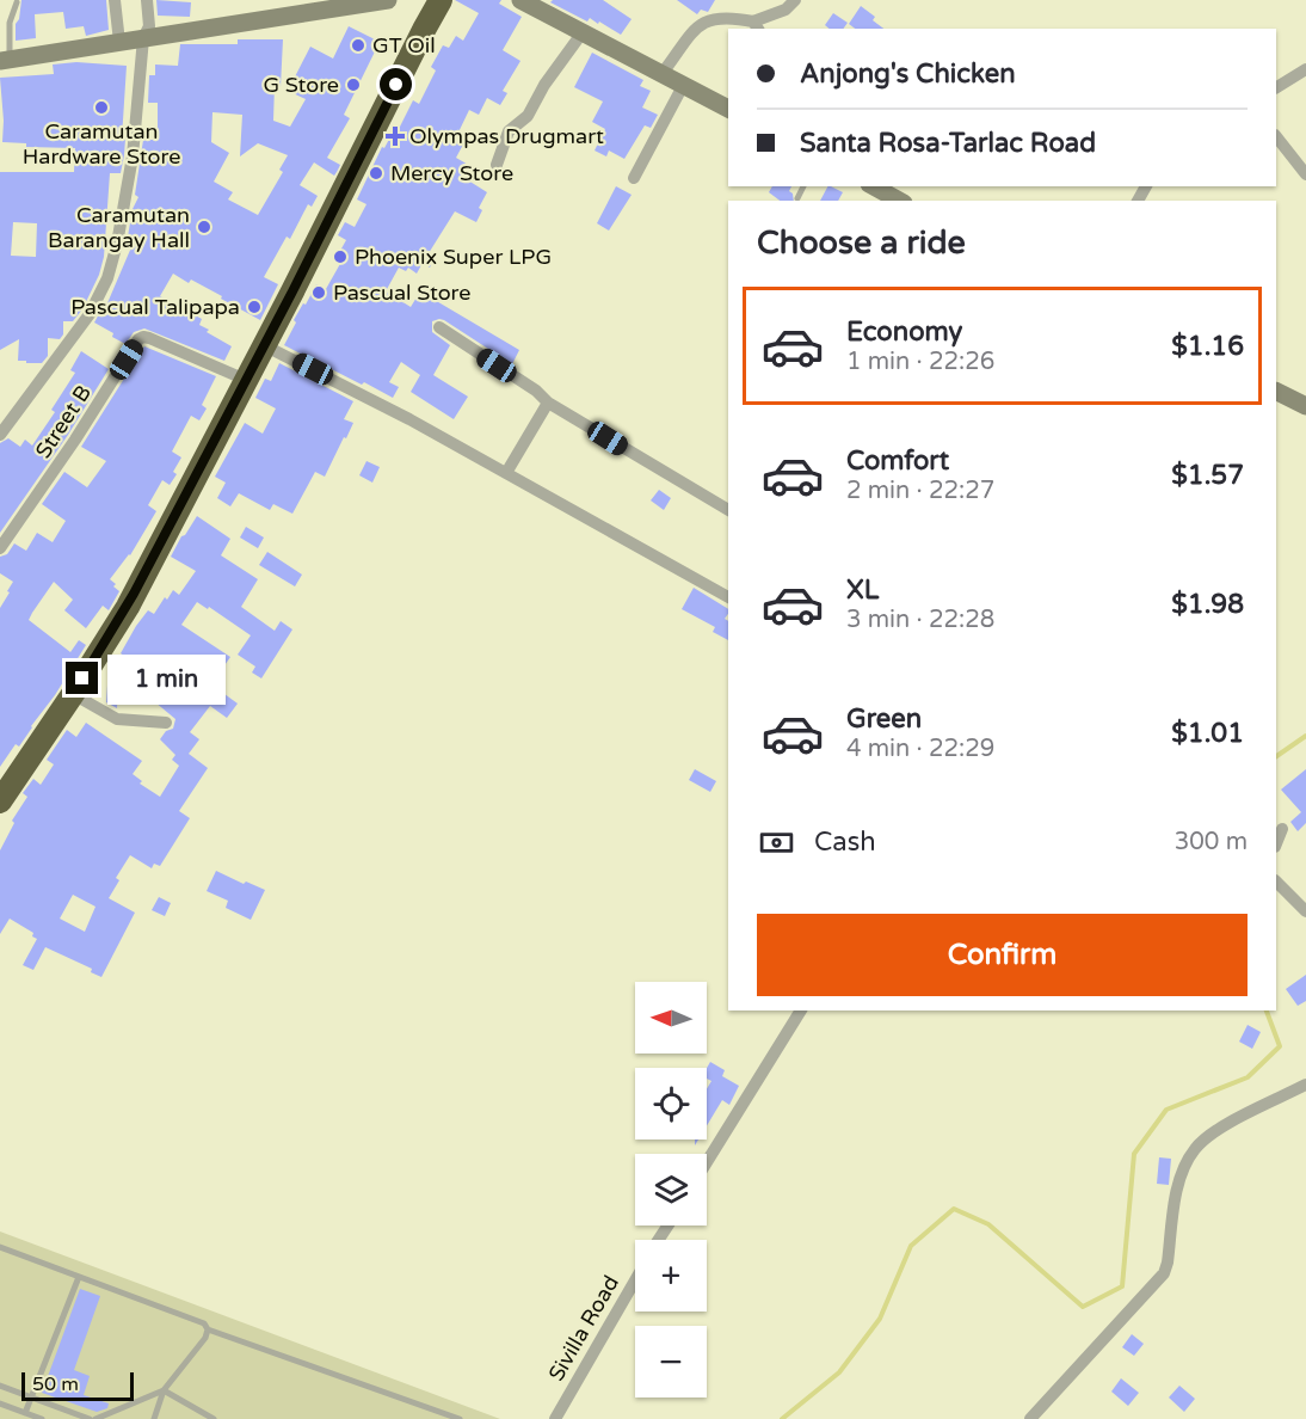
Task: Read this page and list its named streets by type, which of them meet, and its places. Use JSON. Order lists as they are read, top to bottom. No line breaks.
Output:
{"streets":{"street":["Street B","Sivilla Road"]},"places":{"other":["GT Oil","G Store","Caramutan Hardware Store","Mercy Store","Caramutan Barangay Hall","Phoenix Super LPG","Pascual Store","Pascual Talipapa"],"health":["Olympas Drugmart"]},"scale_bar":"50 m","north":"left","page":{"banner":["Anjong's Chicken","Santa Rosa-Tarlac Road"],"heading":"Choose a ride","list":[{"name":"Economy","note":"1 min · 22:26","value":"$1.16"},{"name":"Comfort","note":"2 min · 22:27","value":"$1.57"},{"name":"XL","note":"3 min · 22:28","value":"$1.98"},{"name":"Green","note":"4 min · 22:29","value":"$1.01"}],"bubble":"1 min","pay":["Cash","300 m"],"buttons":"Confirm","map_buttons":["+","−"],"scale":"50 m"}}
